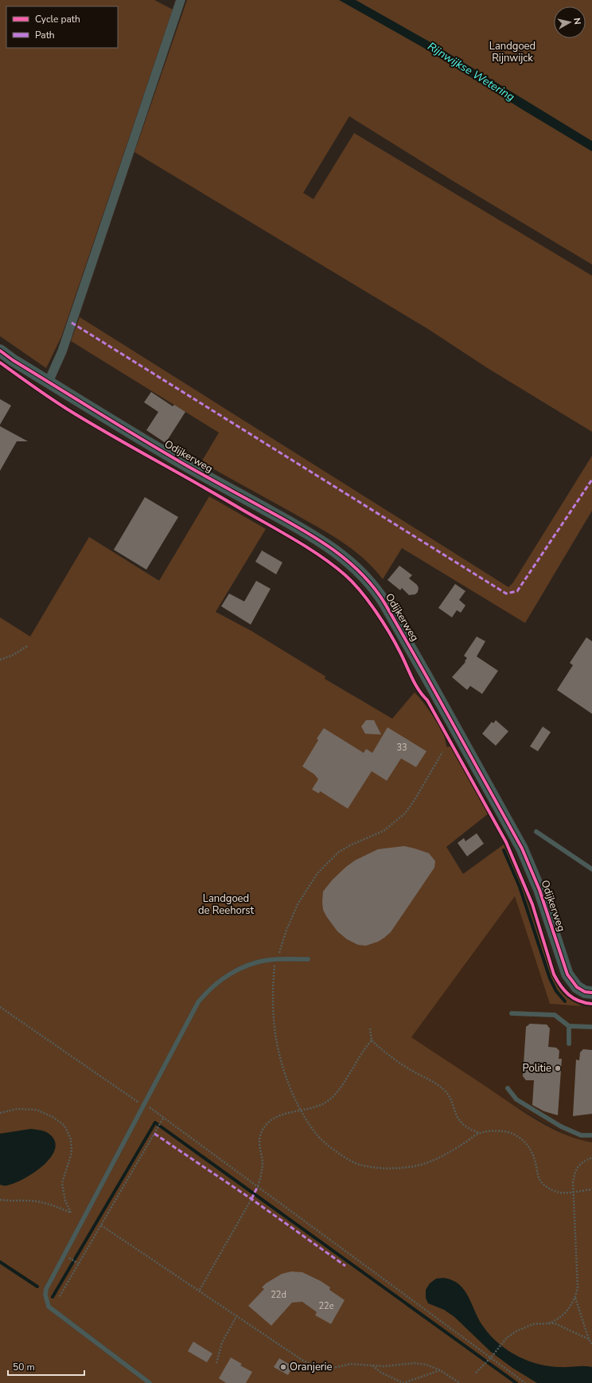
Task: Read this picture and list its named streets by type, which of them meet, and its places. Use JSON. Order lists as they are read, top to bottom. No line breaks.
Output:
{"streets":{"street":["Odijkerweg"]},"water":["Rijnwijkse Wetering"],"parks":["Landgoed Rijnwijck","Landgoed de Reehorst"],"places":["Politie","Oranjerie"],"house_numbers":["33","22d","22e"],"legend":["Cycle path","Path"],"scale_bar":"50 m","north":"right"}
